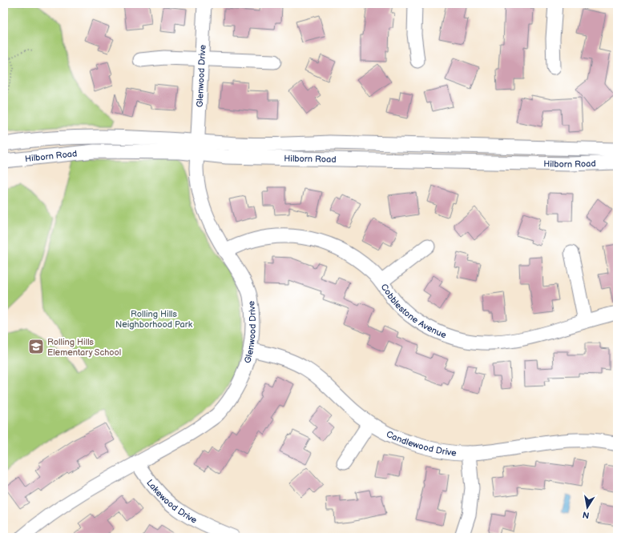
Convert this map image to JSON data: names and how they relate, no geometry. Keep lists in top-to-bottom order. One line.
{"streets":{"street":["Glenwood Drive","Hilborn Road","Cobblestone Avenue","Candlewood Drive","Lakewood Drive"]},"crossings":[["Glenwood Drive","Hilborn Road"],["Glenwood Drive","Cobblestone Avenue"],["Glenwood Drive","Candlewood Drive"],["Glenwood Drive","Lakewood Drive"]],"parks":["Rolling Hills Neighborhood Park"],"places":{"school or university":["Rolling Hills Elementary School"]},"north":"bottom"}
